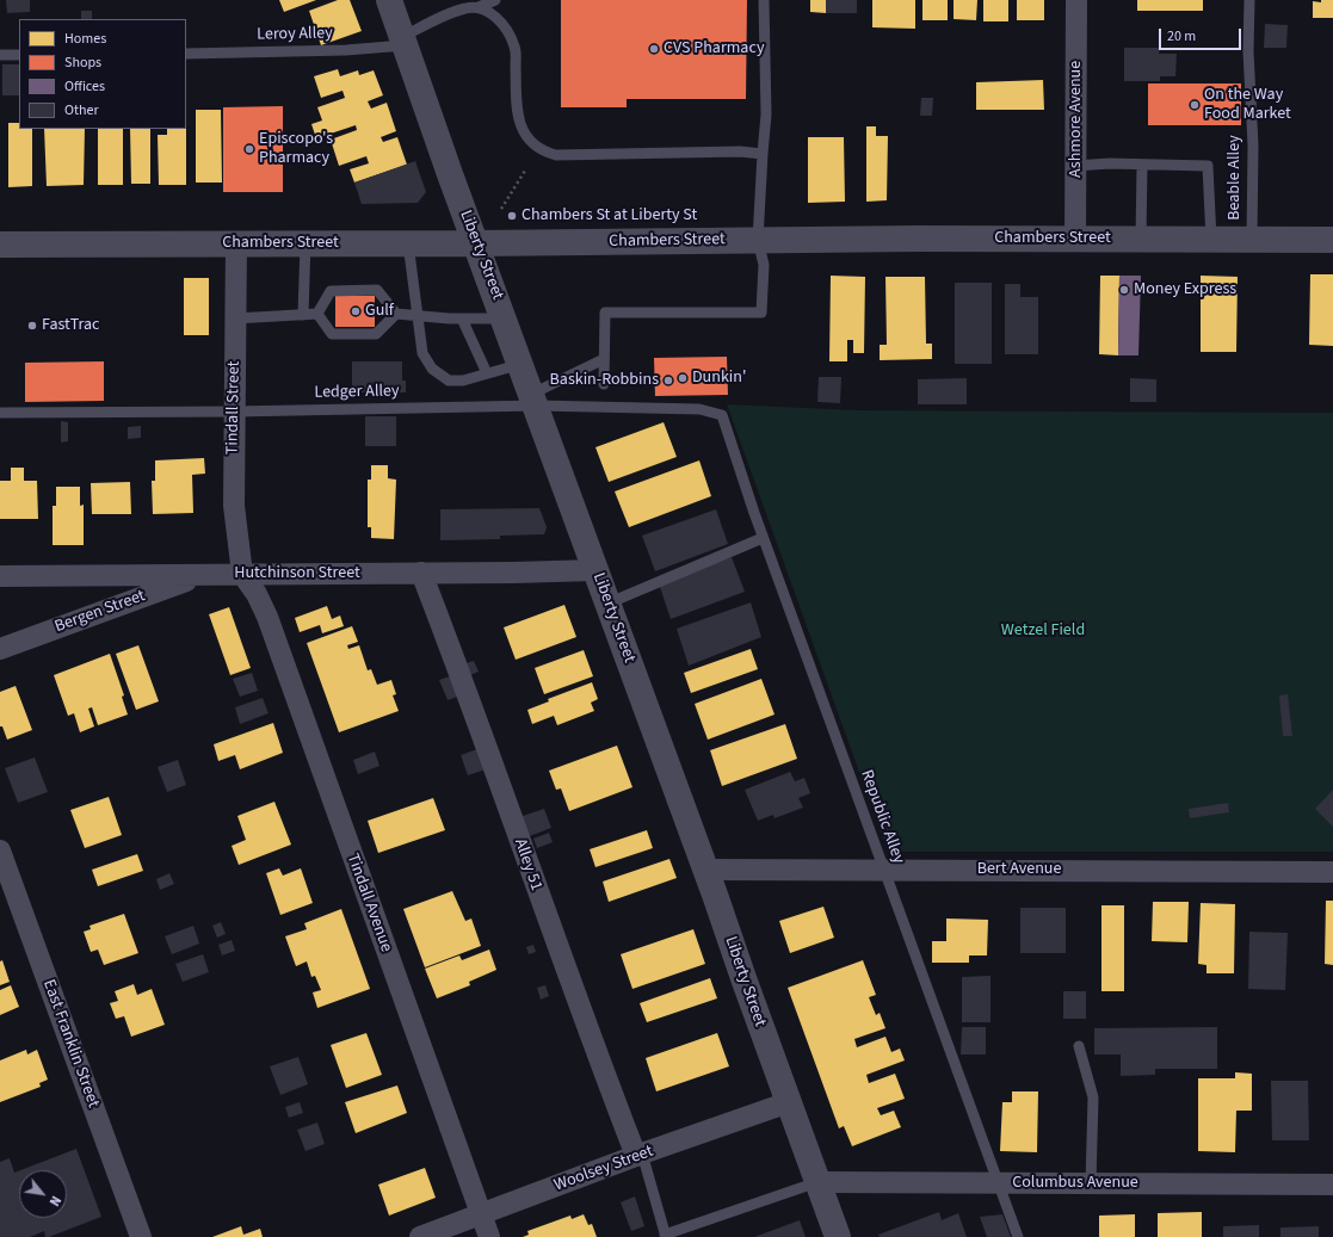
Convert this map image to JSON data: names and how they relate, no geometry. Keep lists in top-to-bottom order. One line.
{"streets":{"street":["Ashmore Avenue","Chambers Street","Liberty Street","Tindall Street","Hutchinson Street","Bergen Street","Alley 51","Bert Avenue","Tindall Avenue","East Franklin Street","Woolsey Street","Columbus Avenue"],"lane":["Leroy Alley","Beable Alley","Ledger Alley","Republic Alley"]},"crossings":[["Leroy Alley","Liberty Street"],["Ashmore Avenue","Chambers Street"],["Beable Alley","Chambers Street"],["Chambers Street","Liberty Street"],["Chambers Street","Tindall Street"],["Liberty Street","Ledger Alley"],["Liberty Street","Hutchinson Street"],["Liberty Street","Bert Avenue"],["Liberty Street","Woolsey Street"],["Liberty Street","Columbus Avenue"],["Ledger Alley","Tindall Street"],["Ledger Alley","Republic Alley"],["Tindall Street","Hutchinson Street"],["Tindall Street","Tindall Avenue"],["Hutchinson Street","Bergen Street"],["Hutchinson Street","Alley 51"],["Hutchinson Street","Tindall Avenue"],["Republic Alley","Bert Avenue"],["Republic Alley","Columbus Avenue"],["Alley 51","Woolsey Street"],["Tindall Avenue","Woolsey Street"]],"parks":["Wetzel Field"],"places":["CVS Pharmacy","On the Way Food Market","Episcopo's Pharmacy","Chambers St at Liberty St","Money Express","Gulf","FastTrac","Dunkin'","Baskin-Robbins"],"legend":["Homes","Shops","Offices","Other"],"scale_bar":"20 m","north":"bottom right"}
